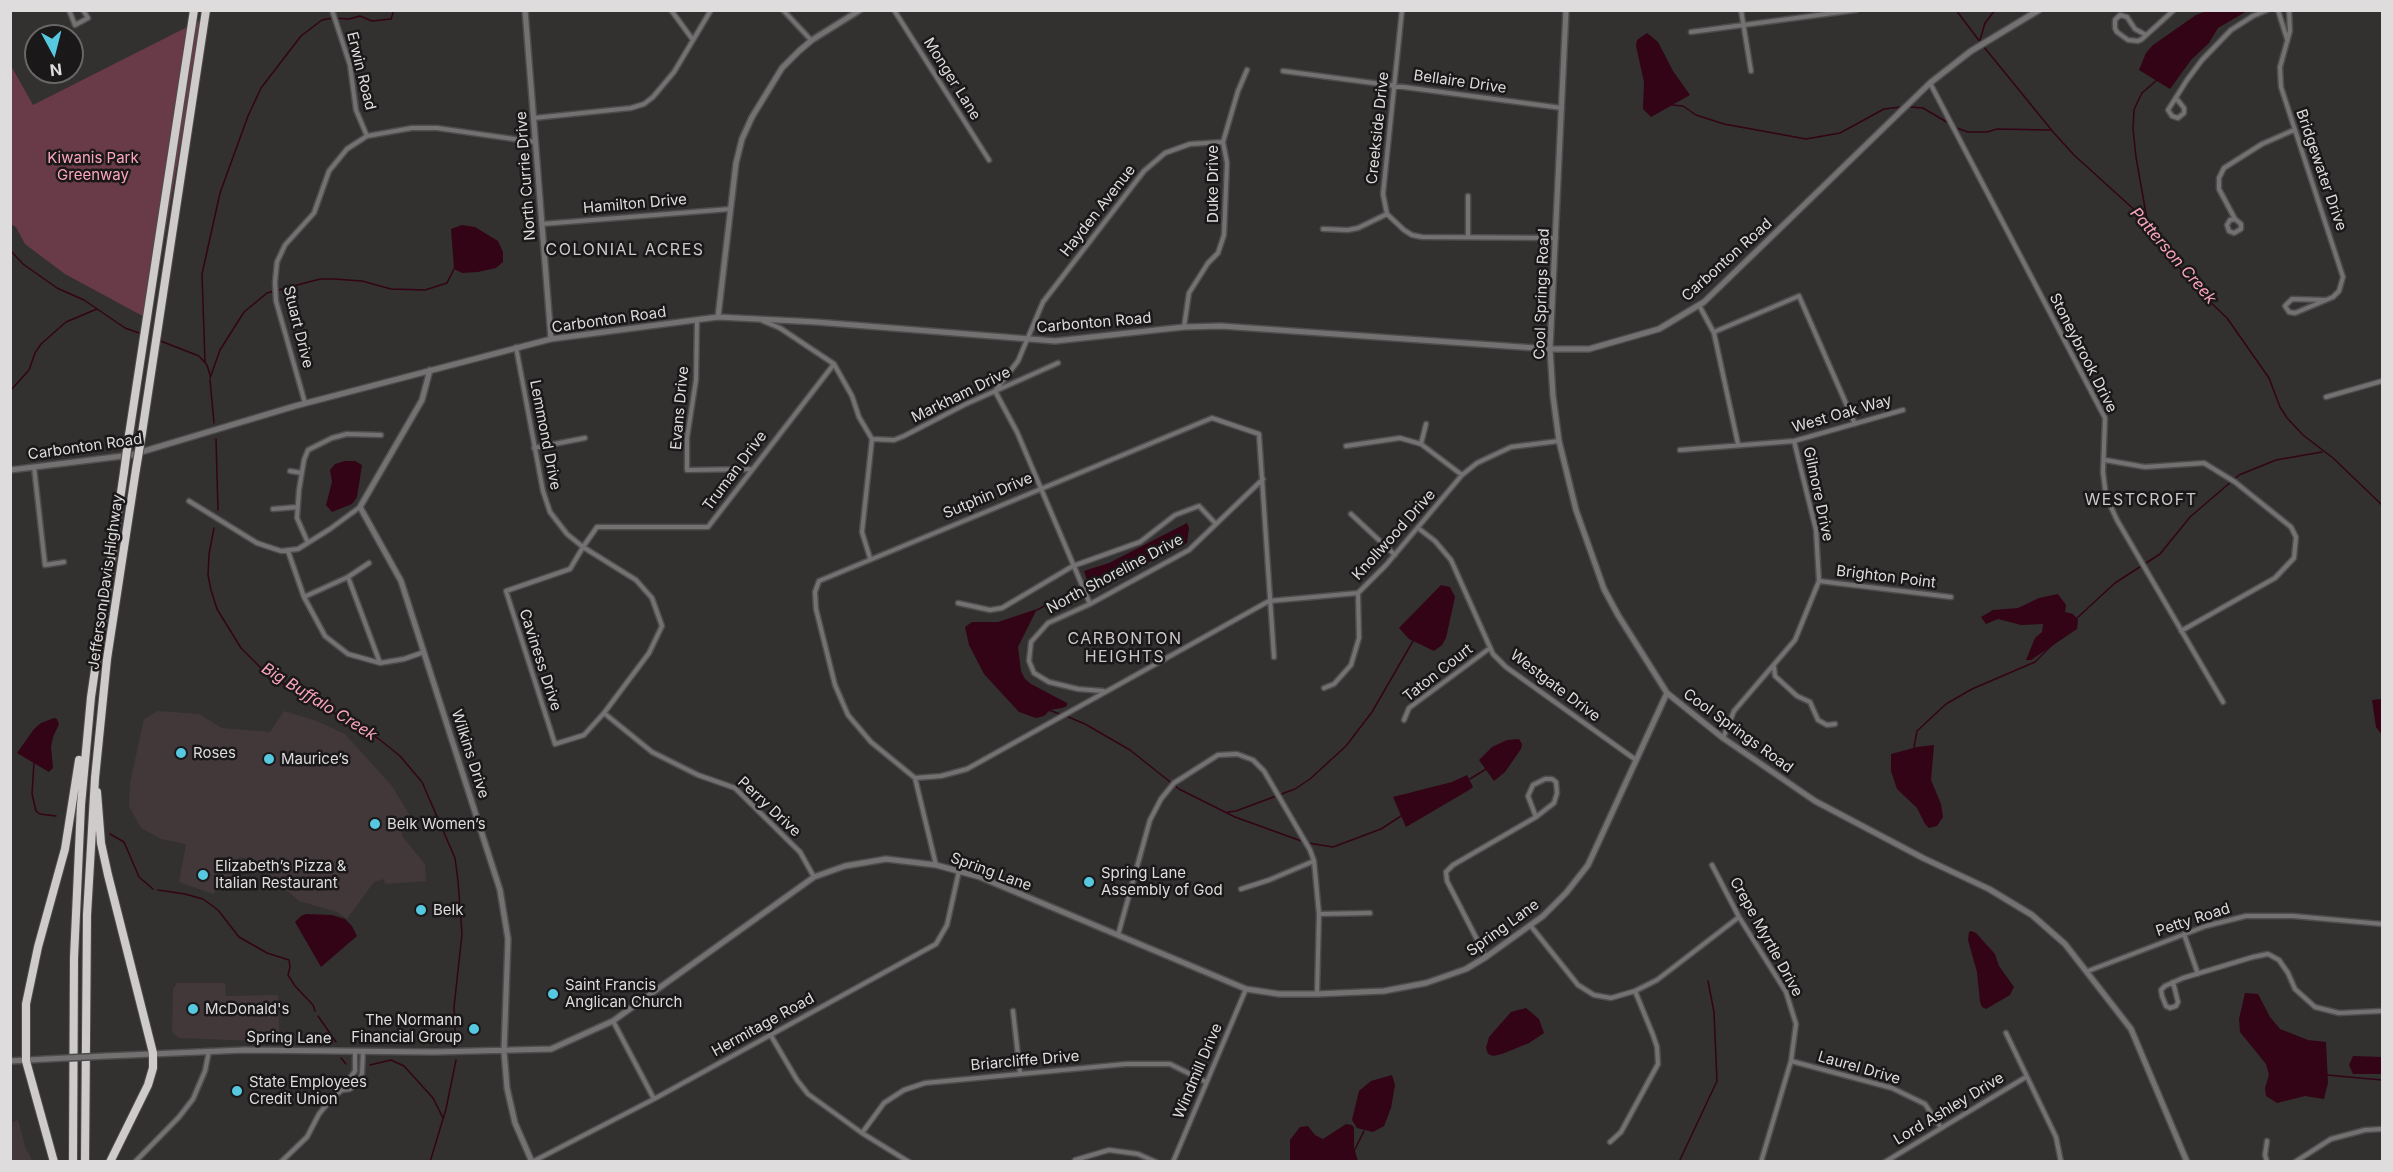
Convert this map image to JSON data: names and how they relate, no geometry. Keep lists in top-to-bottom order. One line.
{"streets":{"highway":["Jefferson Davis Highway"],"street":["Erwin Road","Monger Lane","Bellaire Drive","Creekside Drive","Bridgewater Drive","North Currie Drive","Duke Drive","Hamilton Drive","Hayden Avenue","Carbonton Road","Cool Springs Road","Stuart Drive","Stoneybrook Drive","Markham Drive","Evans Drive","West Oak Way","Lemmond Drive","Truman Drive","Gilmore Drive","Sutphin Drive","Knollwood Drive","North Shoreline Drive","Brighton Point","Caviness Drive","Taton Court","Westgate Drive","Wilkins Drive","Perry Drive","Spring Lane","Petty Road","Crepe Myrtle Drive","Hermitage Road","Briarcliffe Drive","Laurel Drive","Windmill Drive","Lord Ashley Drive"]},"crossings":[["Erwin Road","Stuart Drive"],["Bellaire Drive","Creekside Drive"],["Bellaire Drive","Cool Springs Road"],["North Currie Drive","Hamilton Drive"],["North Currie Drive","Carbonton Road"],["North Currie Drive","Stuart Drive"],["Duke Drive","Hayden Avenue"],["Duke Drive","Carbonton Road"],["Hayden Avenue","Carbonton Road"],["Hayden Avenue","Markham Drive"],["Carbonton Road","Cool Springs Road"],["Carbonton Road","Stuart Drive"],["Carbonton Road","Stoneybrook Drive"],["Carbonton Road","Evans Drive"],["Carbonton Road","Lemmond Drive"],["Cool Springs Road","Gilmore Drive"],["Cool Springs Road","Knollwood Drive"],["Cool Springs Road","Spring Lane"],["Cool Springs Road","Petty Road"],["Evans Drive","Truman Drive"],["West Oak Way","Gilmore Drive"],["Lemmond Drive","Truman Drive"],["Lemmond Drive","Caviness Drive"],["Lemmond Drive","Perry Drive"],["Truman Drive","Caviness Drive"],["Gilmore Drive","Brighton Point"],["Sutphin Drive","Knollwood Drive"],["Sutphin Drive","North Shoreline Drive"],["Knollwood Drive","North Shoreline Drive"],["Knollwood Drive","Westgate Drive"],["Taton Court","Westgate Drive"],["Westgate Drive","Spring Lane"],["Wilkins Drive","Spring Lane"],["Wilkins Drive","Hermitage Road"],["Perry Drive","Spring Lane"],["Spring Lane","Hermitage Road"],["Spring Lane","Windmill Drive"],["Crepe Myrtle Drive","Laurel Drive"],["Briarcliffe Drive","Windmill Drive"],["Laurel Drive","Lord Ashley Drive"]],"districts":["COLONIAL ACRES","WESTCROFT","CARBONTON HEIGHTS"],"water":["Patterson Creek","Big Buffalo Creek"],"parks":["Kiwanis Park Greenway"],"places":["Roses","Maurice’s","Belk Women’s","Elizabeth’s Pizza & Italian Restaurant","Spring Lane Assembly of God","Belk","Saint Francis Anglican Church","McDonald's","The Normann Financial Group","State Employees Credit Union"],"north":"bottom"}
